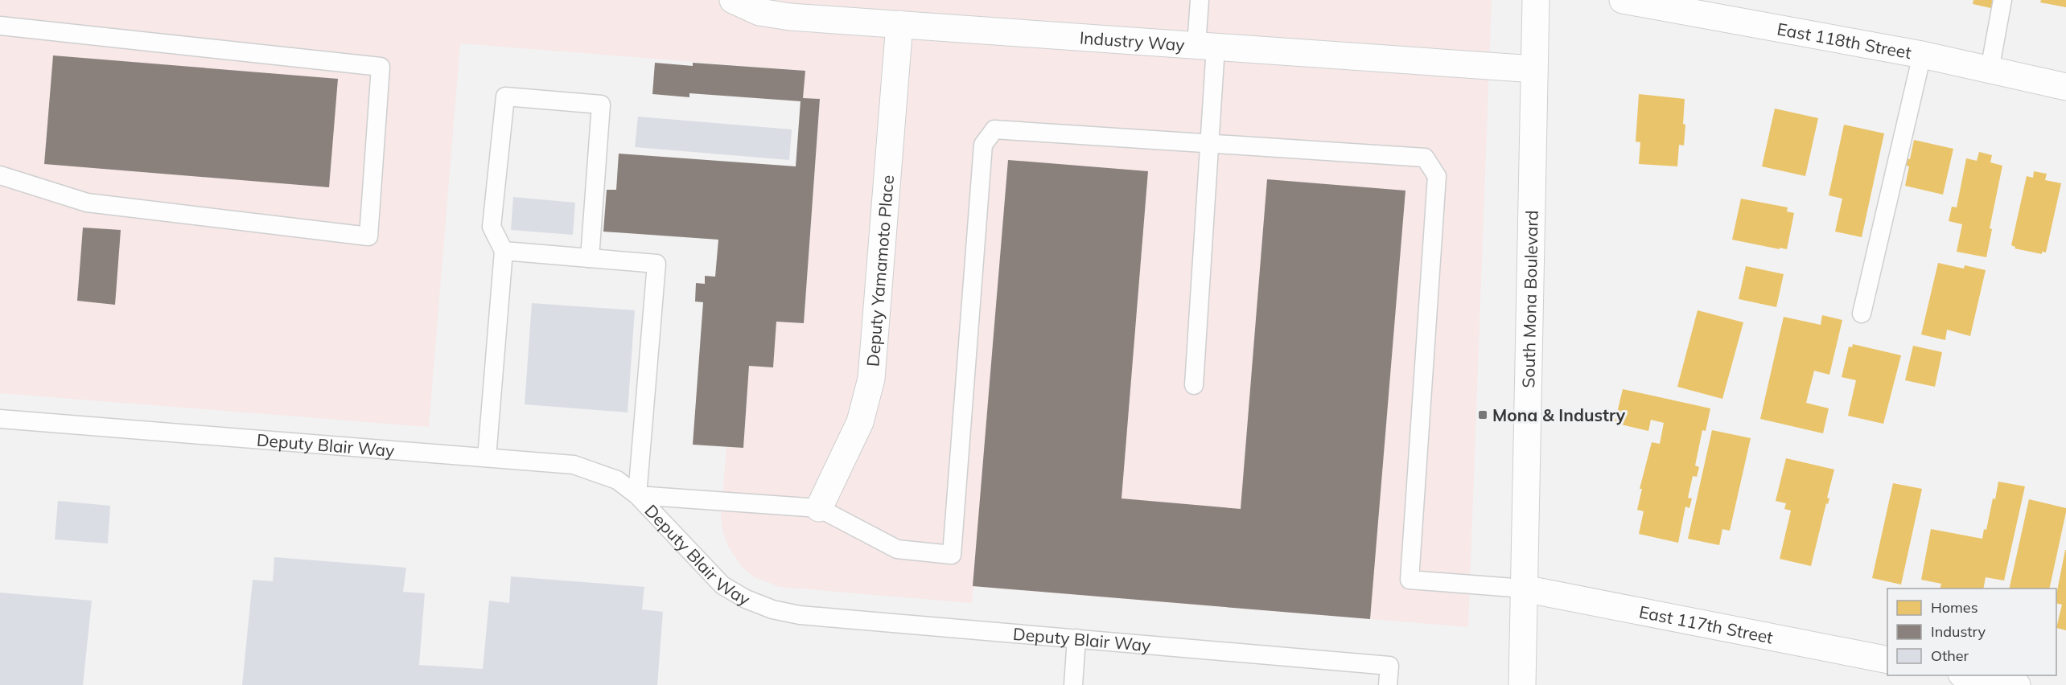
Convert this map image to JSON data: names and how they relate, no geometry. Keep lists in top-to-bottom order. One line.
{"streets":{"street":["Industry Way","East 118th Street","Deputy Yamamoto Place","South Mona Boulevard","East 117th Street"],"lane":["Deputy Blair Way"]},"crossings":[["Industry Way","Deputy Yamamoto Place"],["Industry Way","South Mona Boulevard"],["South Mona Boulevard","East 117th Street"]],"places":{"transit":["Mona & Industry"]},"legend":["Homes","Industry","Other"]}
